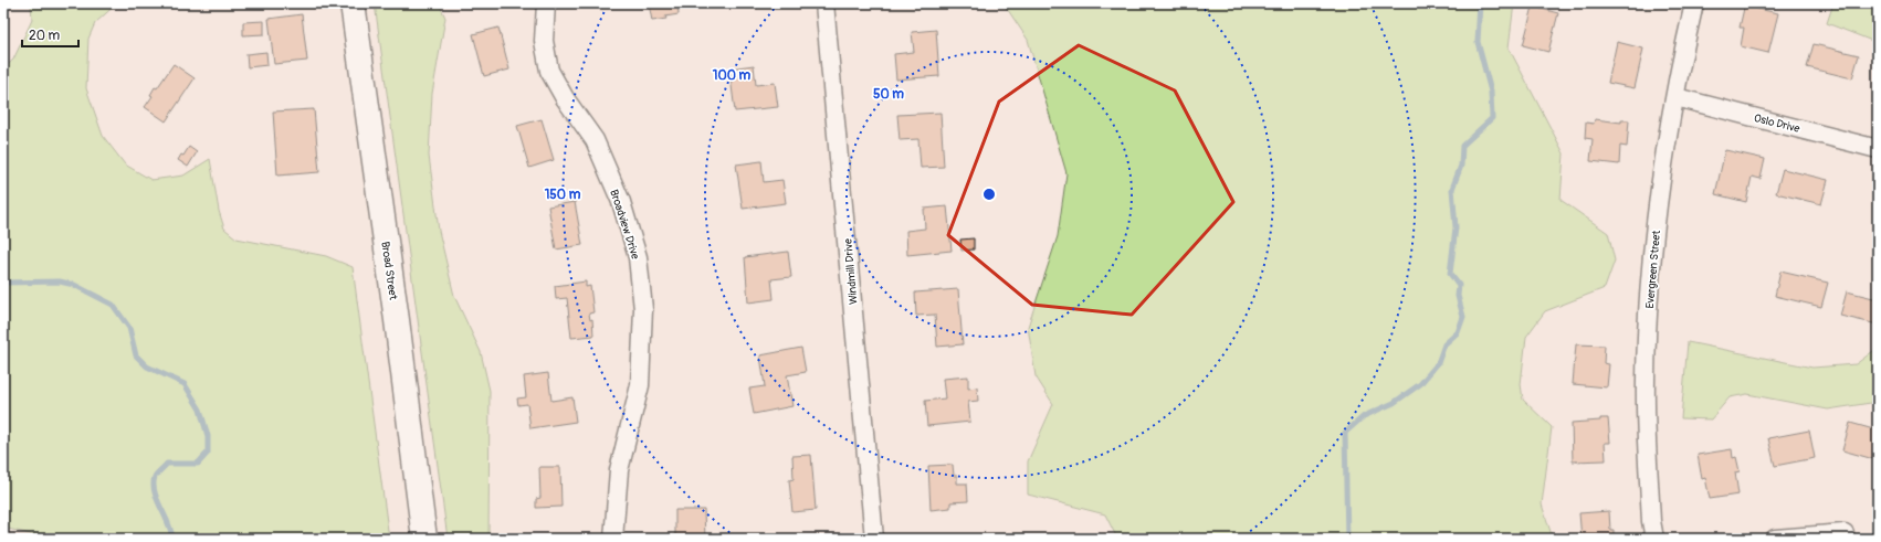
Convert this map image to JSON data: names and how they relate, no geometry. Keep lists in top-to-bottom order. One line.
{"streets":{"street":["Oslo Drive","Broadview Drive","Evergreen Street","Broad Street","Windmill Drive"]},"crossings":[["Oslo Drive","Evergreen Street"]],"scale_bar":"20 m","rings":["100 m","50 m","150 m"]}
